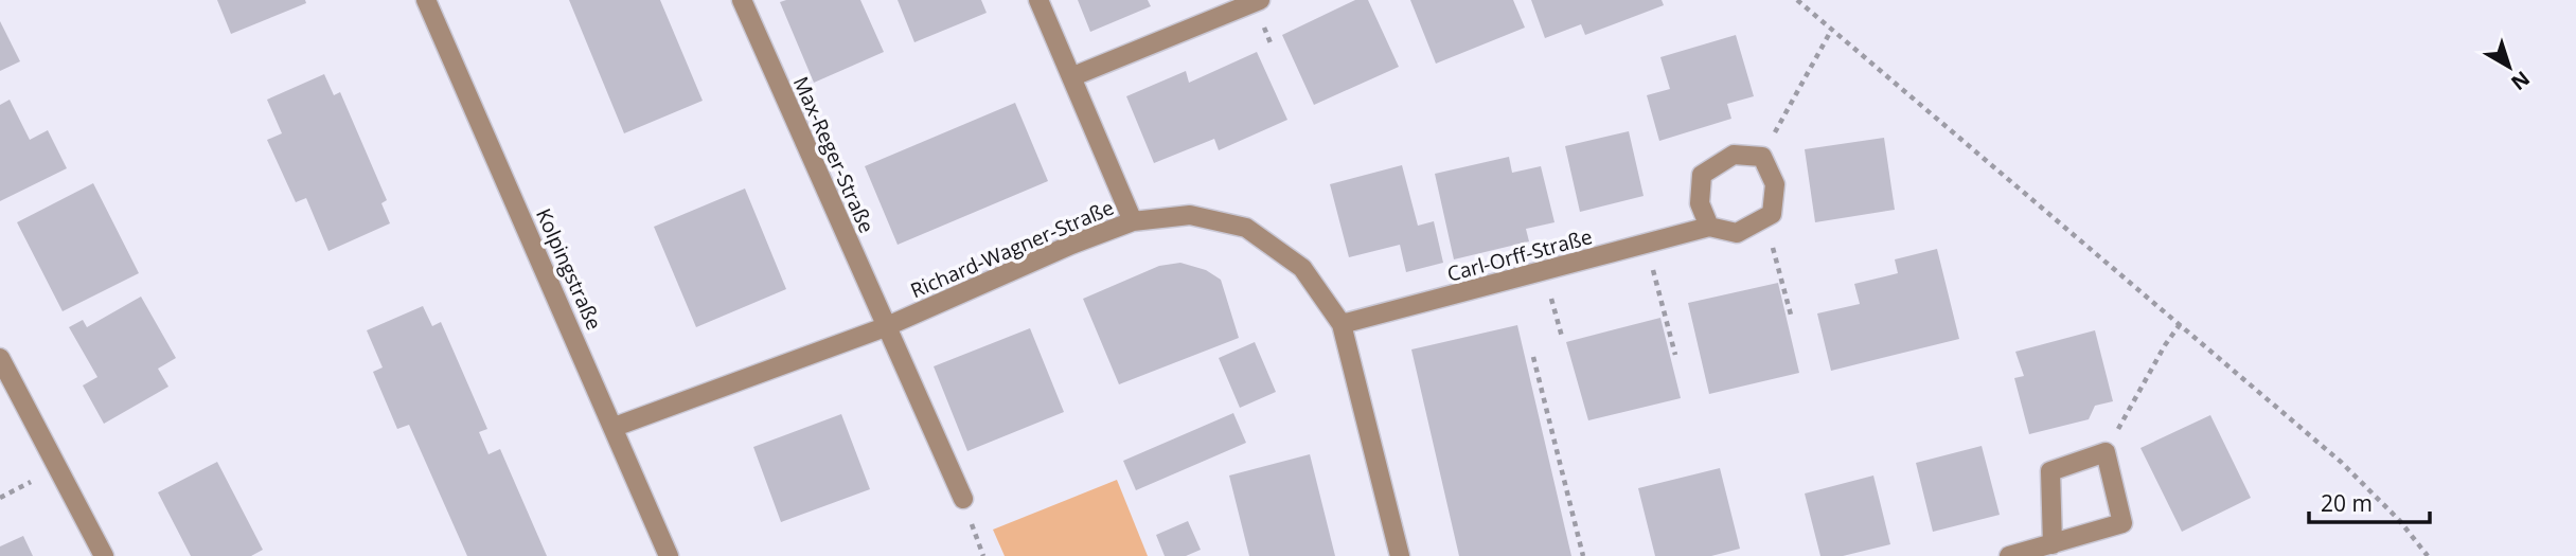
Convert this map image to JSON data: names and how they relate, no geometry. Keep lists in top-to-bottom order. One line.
{"streets":{"street":["Max-Reger-Straße","Richard-Wagner-Straße","Carl-Orff-Straße","Kolpingstraße"]},"crossings":[["Max-Reger-Straße","Richard-Wagner-Straße"],["Richard-Wagner-Straße","Carl-Orff-Straße"],["Richard-Wagner-Straße","Kolpingstraße"]],"scale_bar":"20 m","north":"bottom right"}
